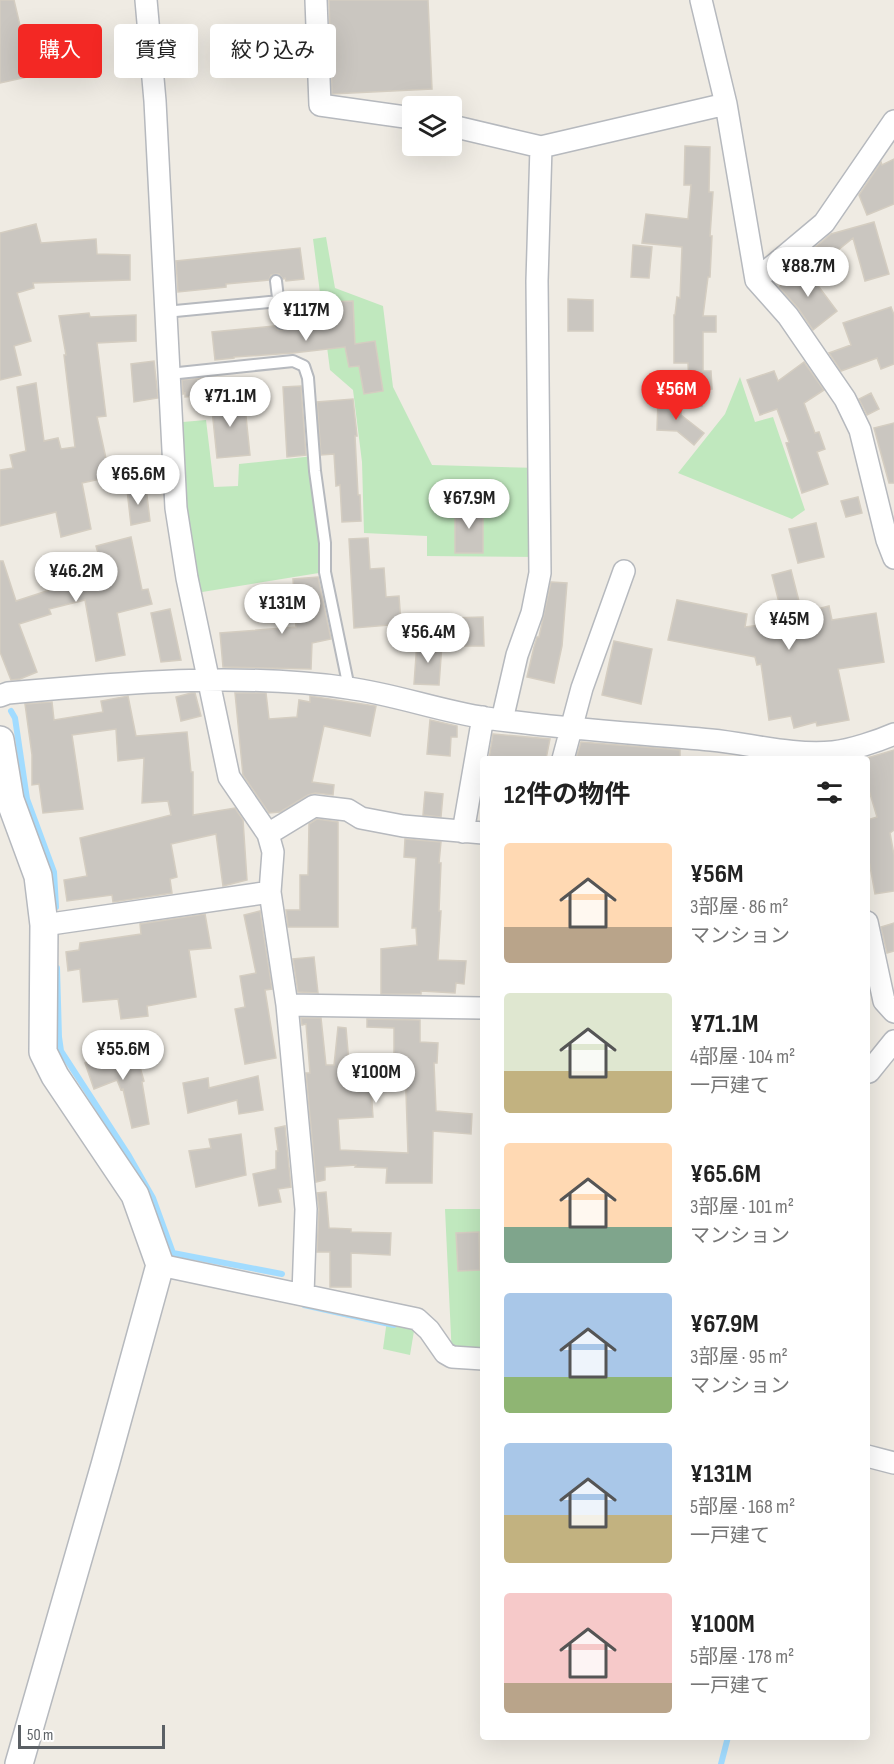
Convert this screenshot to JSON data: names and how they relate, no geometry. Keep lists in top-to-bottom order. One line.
{"scale_bar":"50 m","page":{"chip":["購入","賃貸","絞り込み"],"price":["¥88.7M","¥117M","¥56M","¥71.1M","¥65.6M","¥67.9M","¥46.2M","¥131M","¥45M","¥56.4M","¥55.6M","¥100M"],"heading":"12件の物件","list":[{"name":"¥56M","note":"3部屋 · 86 m² · マンション"},{"name":"¥71.1M","note":"4部屋 · 104 m² · 一戸建て"},{"name":"¥65.6M","note":"3部屋 · 101 m² · マンション"},{"name":"¥67.9M","note":"3部屋 · 95 m² · マンション"},{"name":"¥131M","note":"5部屋 · 168 m² · 一戸建て"},{"name":"¥100M","note":"5部屋 · 178 m² · 一戸建て"}],"scale":"50 m"}}
